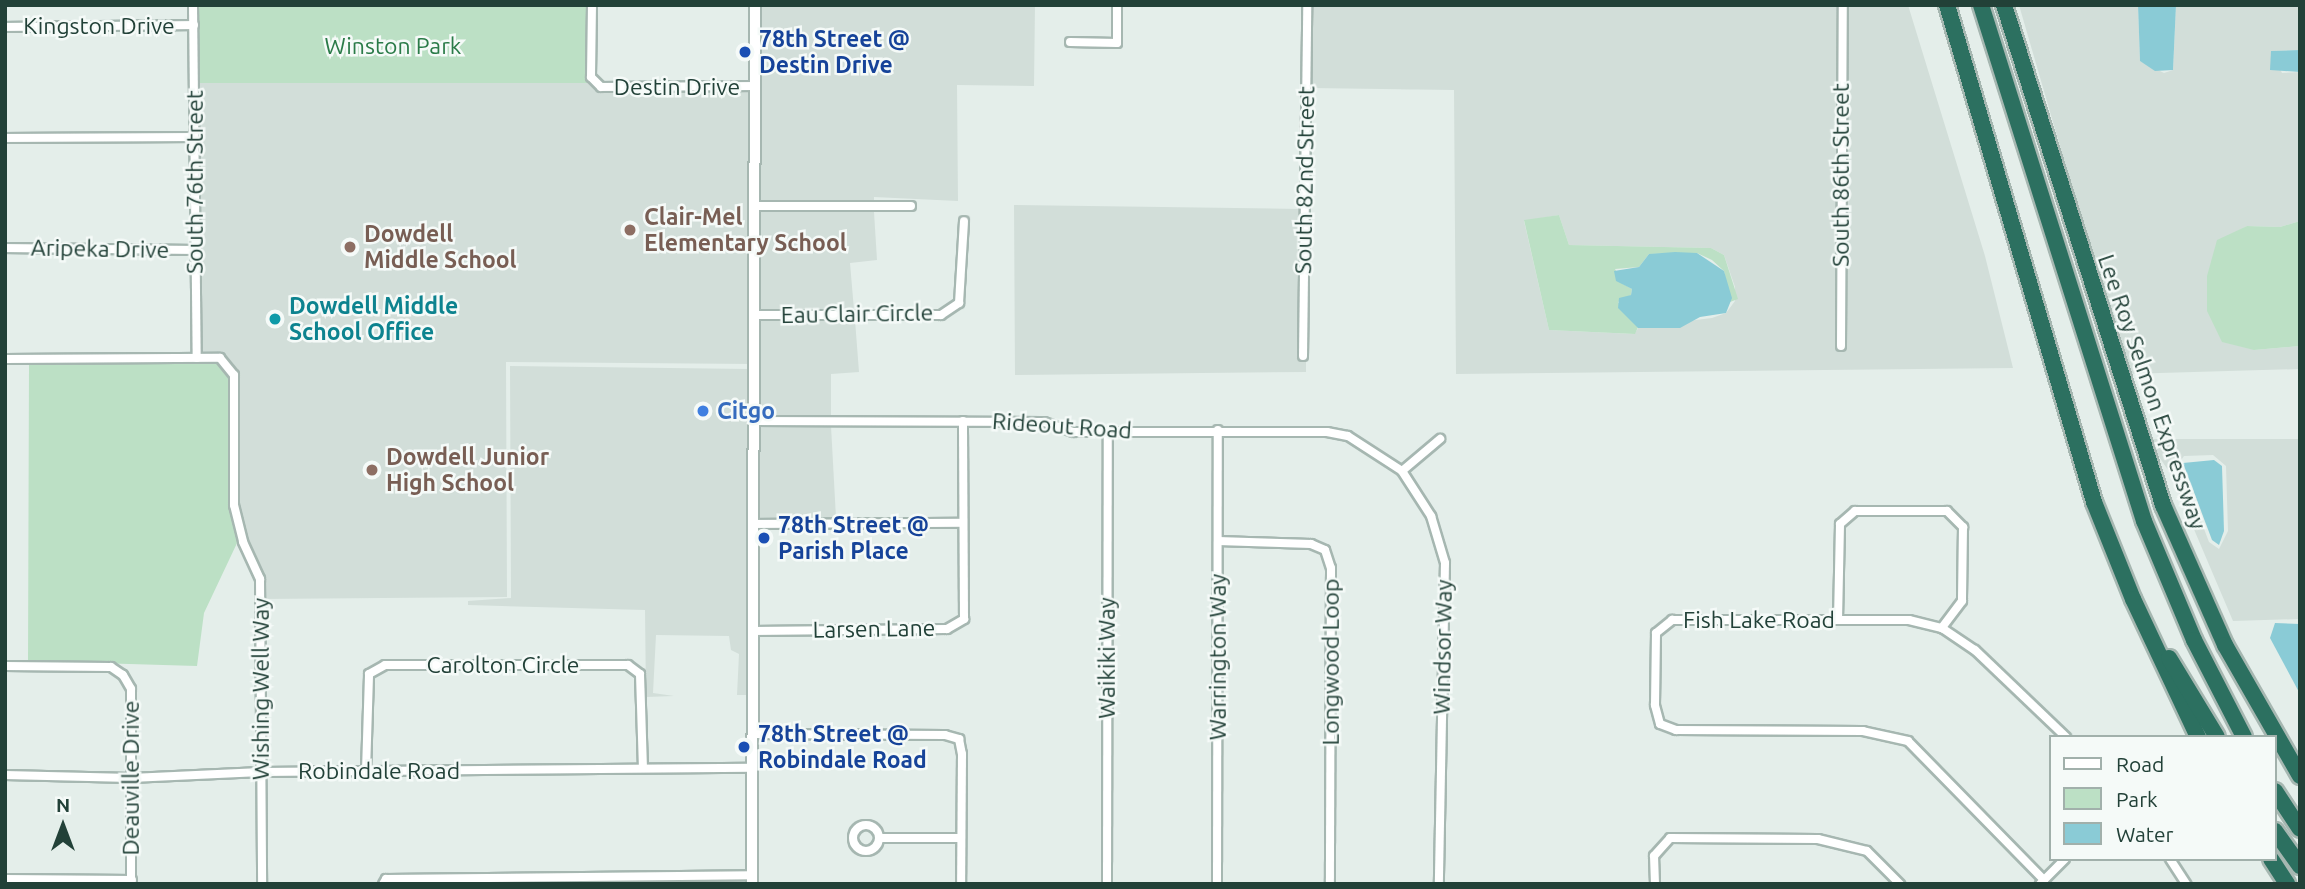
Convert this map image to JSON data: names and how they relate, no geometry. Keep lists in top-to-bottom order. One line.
{"streets":{"highway":["Lee Roy Selmon Expressway"],"street":["Kingston Drive","Destin Drive","South 86th Street","South 82nd Street","South 76th Street","Aripeka Drive","Eau Clair Circle","Rideout Road","Fish Lake Road","Larsen Lane","Windsor Way","Warrington Way","Waikiki Way","Longwood Loop","Carolton Circle","Wishing Well Way","Robindale Road","Deauville Drive"]},"crossings":[["Kingston Drive","South 76th Street"],["South 76th Street","Aripeka Drive"],["South 76th Street","Wishing Well Way"],["Rideout Road","Larsen Lane"],["Rideout Road","Windsor Way"],["Rideout Road","Warrington Way"],["Rideout Road","Waikiki Way"],["Warrington Way","Longwood Loop"],["Carolton Circle","Robindale Road"],["Wishing Well Way","Robindale Road"],["Robindale Road","Deauville Drive"]],"parks":["Winston Park"],"places":["78th Street @ Destin Drive","Clair-Mel Elementary School","Dowdell Middle School","Dowdell Middle School Office","Citgo","Dowdell Junior High School","78th Street @ Parish Place","78th Street @ Robindale Road"],"legend":["Road","Park","Water"],"north":"top"}
